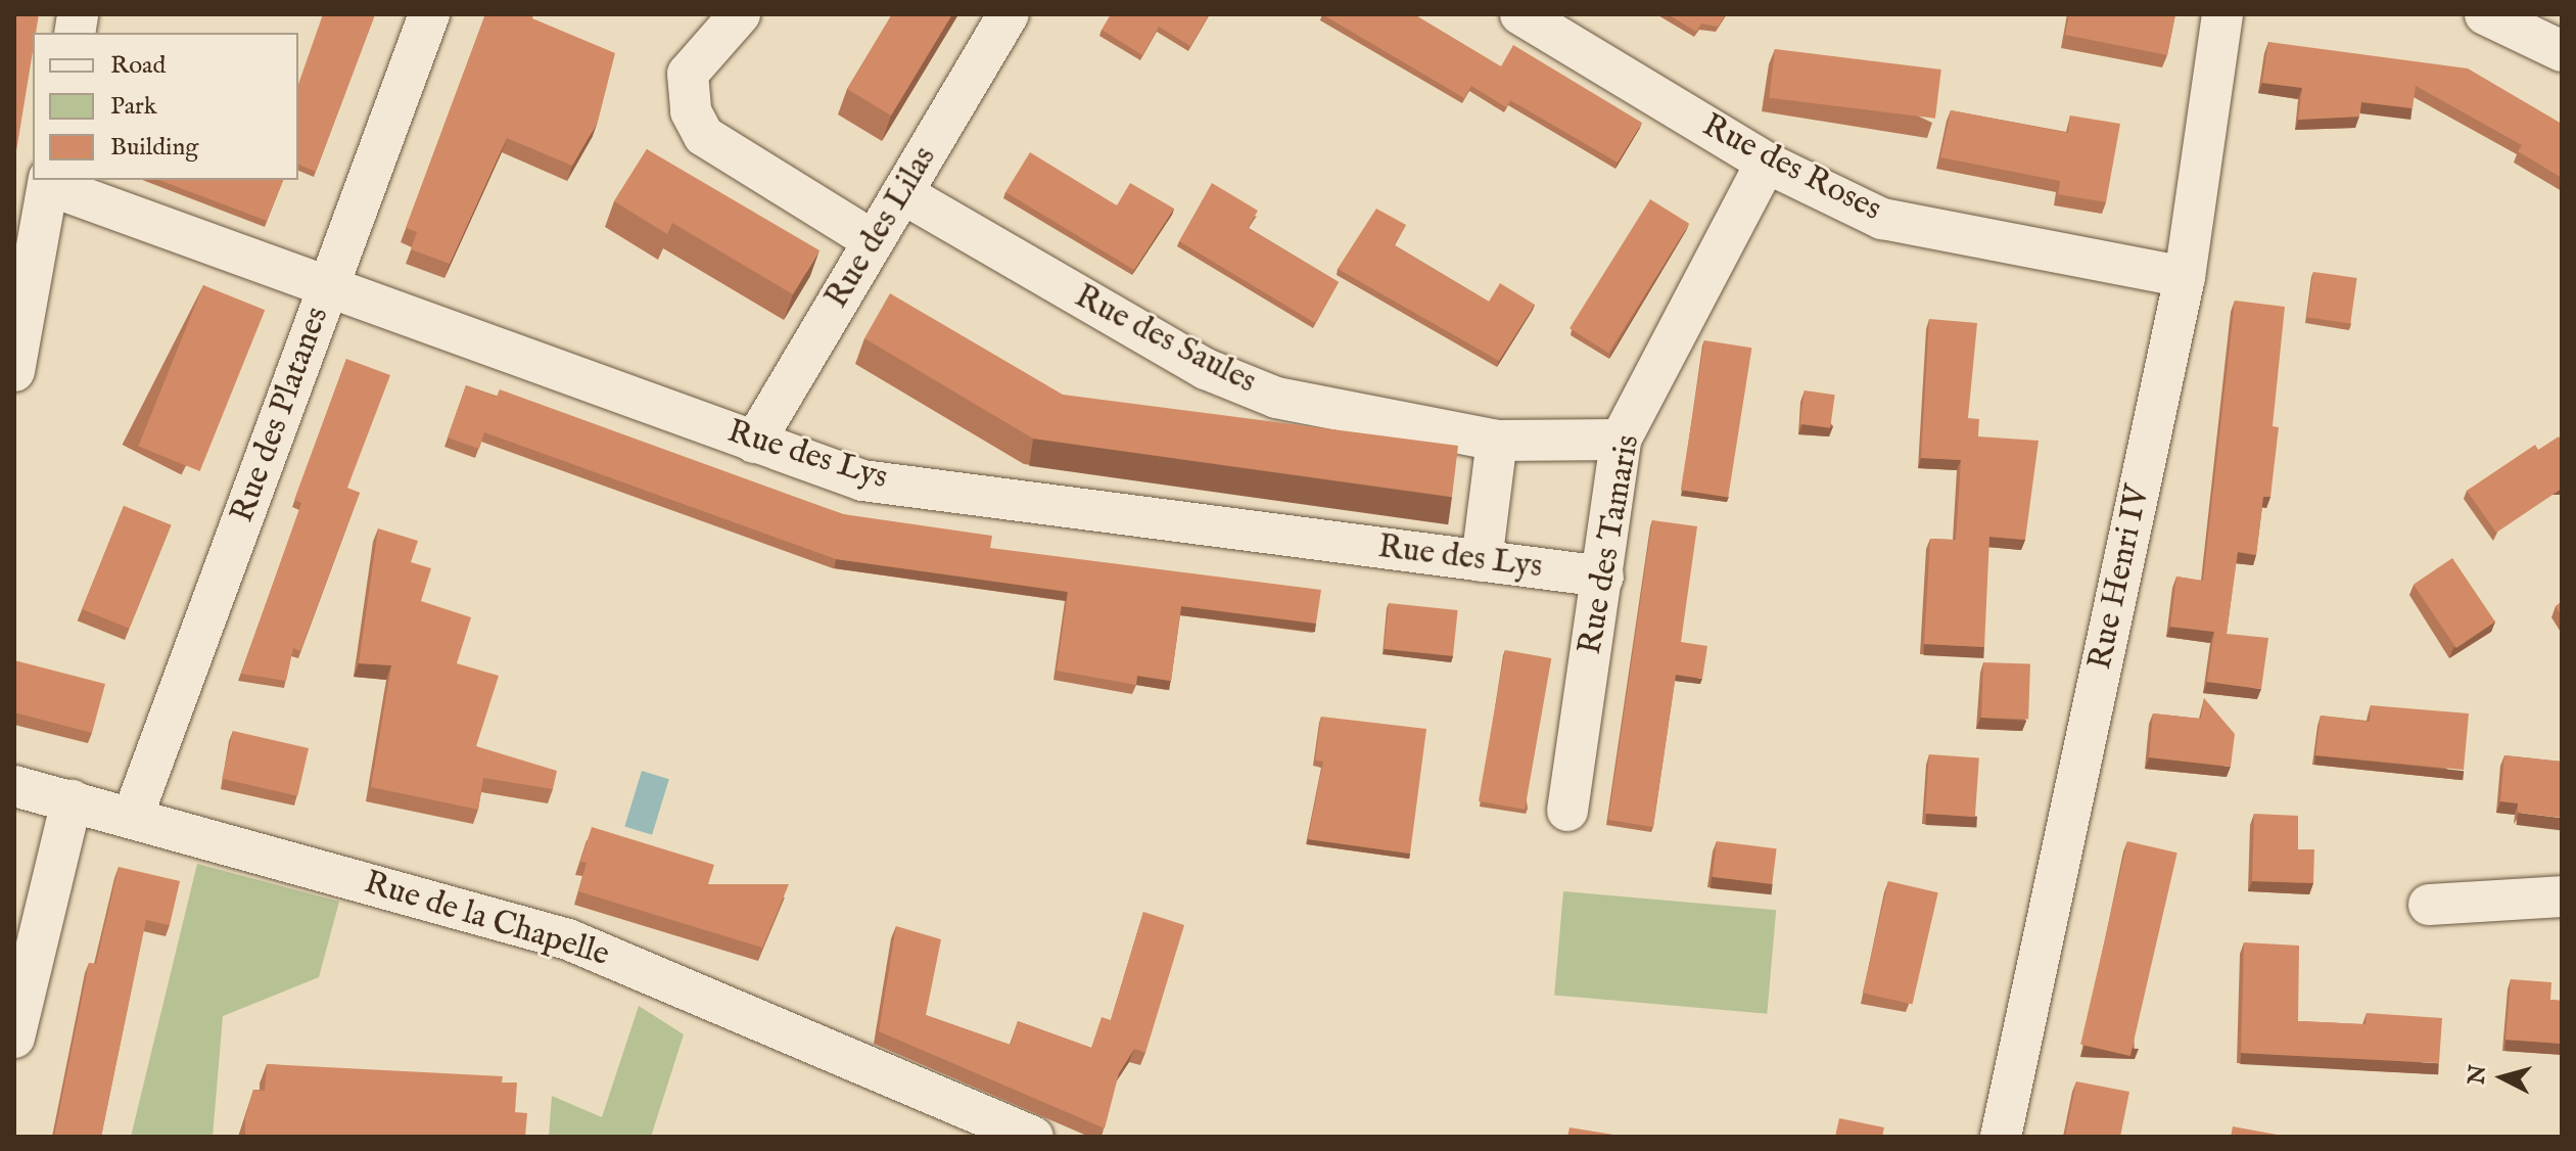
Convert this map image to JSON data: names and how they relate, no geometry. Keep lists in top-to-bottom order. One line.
{"streets":{"street":["Rue des Roses","Rue des Lilas","Rue des Saules","Rue des Platanes","Rue des Lys","Rue des Tamaris","Rue Henri IV","Rue de la Chapelle"]},"crossings":[["Rue des Roses","Rue des Tamaris"],["Rue des Roses","Rue Henri IV"],["Rue des Lilas","Rue des Saules"],["Rue des Lilas","Rue des Lys"],["Rue des Saules","Rue des Tamaris"],["Rue des Platanes","Rue des Lys"],["Rue des Platanes","Rue de la Chapelle"],["Rue des Lys","Rue des Tamaris"]],"legend":["Road","Park","Building"],"north":"left"}
